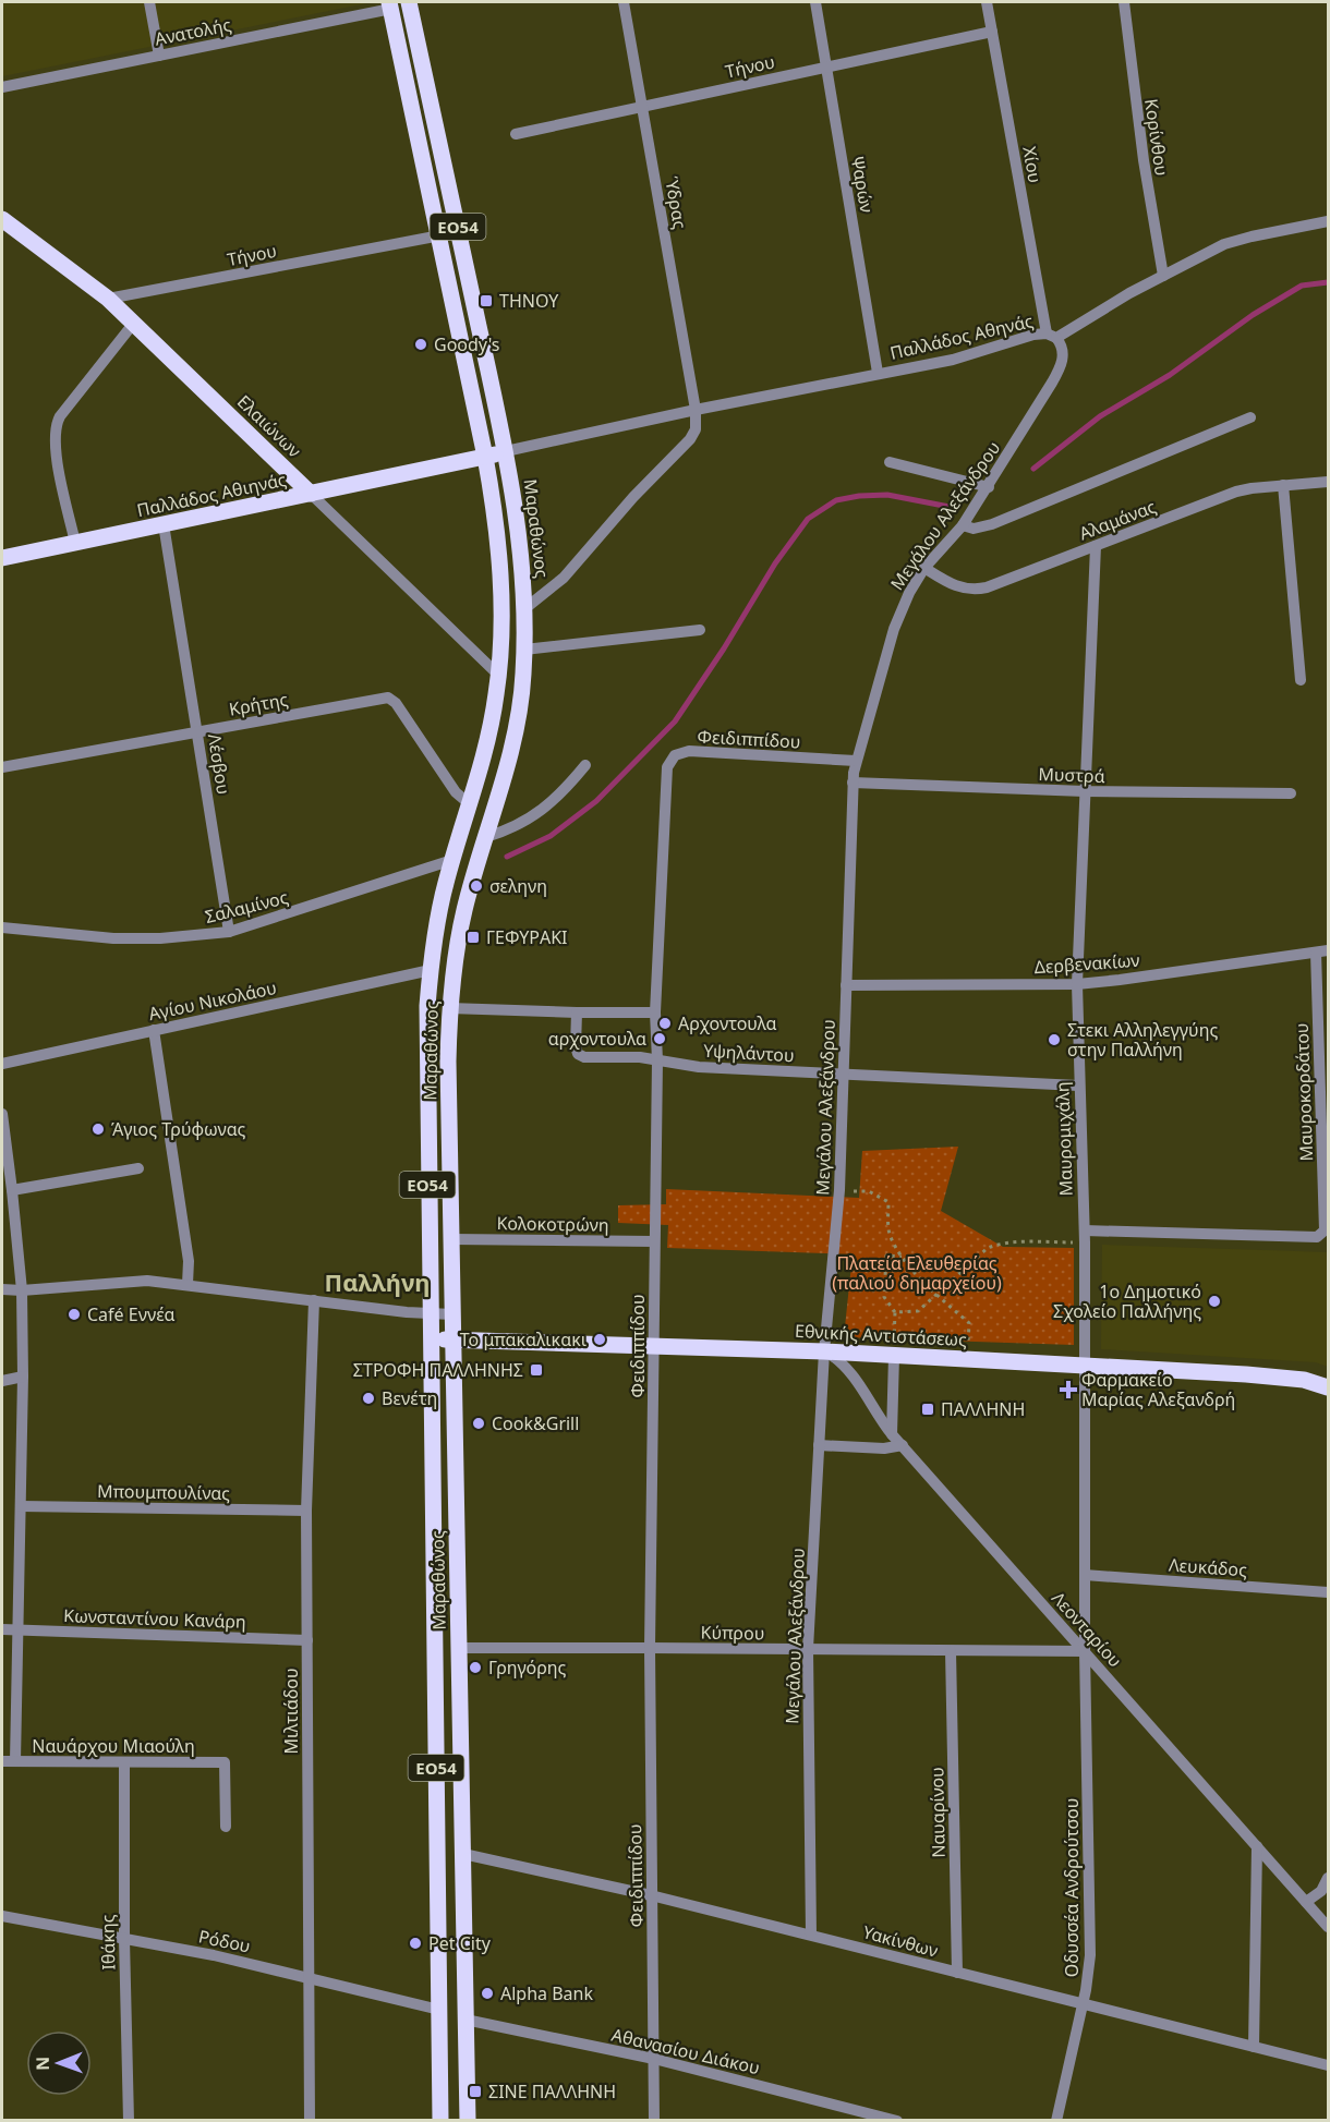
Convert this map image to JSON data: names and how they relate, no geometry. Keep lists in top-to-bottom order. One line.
{"streets":{"main road":["ΕΟ54","Ελαιώνων","Παλλάδος Αθιηνάς","Μαραθώνος","Εθνικής Αντιστάσεως"],"street":["Ανατολής","Τήνου","Κορίνθου","Χίου","Ψαρών","Ύδρας","Παλλάδος Αθηνάς","Μεγάλου Αλεξάνδρου","Αλαμάνας","Κρήτης","Φειδιππίδου","Λέσβου","Μυστρά","Σαλαμίνος","Δερβενακίων","Αγίου Νικολάου","Υψηλάντου","Μαυροκορδάτου","Μαυρομιχάλη","Κολοκοτρώνη","Μπουμπουλίνας","Λευκάδος","Κωνσταντίνου Κανάρη","Λεονταρίου","Κύπρου","Μιλτιάδου","Ναυάρχου Μιαούλη","Ναυαρίνου","Οδυσσέα Ανδρούτσου","Ρόδου","Υακίνθων","Ιθάκης","Αθανασίου Διάκου"]},"crossings":[["Ανατολής","Μαραθώνος"],["Τήνου","Χίου"],["Τήνου","Ψαρών"],["Τήνου","Ύδρας"],["Τήνου","Ελαιώνων"],["Τήνου","Μαραθώνος"],["Κορίνθου","Παλλάδος Αθηνάς"],["Χίου","Παλλάδος Αθηνάς"],["Χίου","Μεγάλου Αλεξάνδρου"],["Ψαρών","Παλλάδος Αθηνάς"],["Ύδρας","Παλλάδος Αθηνάς"],["Παλλάδος Αθηνάς","Παλλάδος Αθιηνάς"],["Παλλάδος Αθηνάς","Μεγάλου Αλεξάνδρου"],["Παλλάδος Αθηνάς","Μαραθώνος"],["Ελαιώνων","Παλλάδος Αθιηνάς"],["Ελαιώνων","Μαραθώνος"],["Παλλάδος Αθιηνάς","Μαραθώνος"],["Παλλάδος Αθιηνάς","Λέσβου"],["Μεγάλου Αλεξάνδρου","Αλαμάνας"],["Μεγάλου Αλεξάνδρου","Φειδιππίδου"],["Μεγάλου Αλεξάνδρου","Μυστρά"],["Μεγάλου Αλεξάνδρου","Δερβενακίων"],["Μεγάλου Αλεξάνδρου","Υψηλάντου"],["Μεγάλου Αλεξάνδρου","Εθνικής Αντιστάσεως"],["Μεγάλου Αλεξάνδρου","Λεονταρίου"],["Μεγάλου Αλεξάνδρου","Κύπρου"],["Μεγάλου Αλεξάνδρου","Υακίνθων"],["Αλαμάνας","Μαυρομιχάλη"],["Μαραθώνος","Κρήτης"],["Μαραθώνος","Σαλαμίνος"],["Μαραθώνος","Αγίου Νικολάου"],["Μαραθώνος","Κολοκοτρώνη"],["Μαραθώνος","Εθνικής Αντιστάσεως"],["Μαραθώνος","Κύπρου"],["Μαραθώνος","Ρόδου"],["Μαραθώνος","Υακίνθων"],["Μαραθώνος","Αθανασίου Διάκου"],["Κρήτης","Λέσβου"],["Φειδιππίδου","Υψηλάντου"],["Φειδιππίδου","Κολοκοτρώνη"],["Φειδιππίδου","Εθνικής Αντιστάσεως"],["Φειδιππίδου","Κύπρου"],["Φειδιππίδου","Υακίνθων"],["Φειδιππίδου","Αθανασίου Διάκου"],["Λέσβου","Σαλαμίνος"],["Μυστρά","Μαυρομιχάλη"],["Δερβενακίων","Μαυροκορδάτου"],["Δερβενακίων","Μαυρομιχάλη"],["Υψηλάντου","Μαυρομιχάλη"],["Μαυροκορδάτου","Μαυρομιχάλη"],["Μαυρομιχάλη","Εθνικής Αντιστάσεως"],["Μαυρομιχάλη","Λευκάδος"],["Μαυρομιχάλη","Λεονταρίου"],["Μαυρομιχάλη","Κύπρου"],["Μαυρομιχάλη","Οδυσσέα Ανδρούτσου"],["Εθνικής Αντιστάσεως","Λεονταρίου"],["Μπουμπουλίνας","Μιλτιάδου"],["Κωνσταντίνου Κανάρη","Μιλτιάδου"],["Λεονταρίου","Κύπρου"],["Λεονταρίου","Οδυσσέα Ανδρούτσου"],["Κύπρου","Ναυαρίνου"],["Κύπρου","Οδυσσέα Ανδρούτσου"],["Μιλτιάδου","Ρόδου"],["Ναυάρχου Μιαούλη","Ιθάκης"],["Ναυαρίνου","Υακίνθων"],["Οδυσσέα Ανδρούτσου","Υακίνθων"],["Ρόδου","Ιθάκης"]],"districts":["Παλλήνη"],"parks":["Πλατεία Ελευθερίας (παλιού δημαρχείου)"],"places":{"transit":["ΤΗΝΟΥ","ΓΕΦΥΡΑΚΙ","ΣΤΡΟΦΗ ΠΑΛΛΗΝΗΣ","ΠΑΛΛΗΝΗ","ΣΙΝΕ ΠΑΛΛΗΝΗ"],"other":["Goody's","σεληνη","Αρχοντουλα","αρχοντουλα","Στεκι Αλληλεγγύης στην Παλλήνη","Άγιος Τρύφωνας","1ο Δημοτικό Σχολείο Παλλήνης","Café Εννέα","Το μπακαλικακι","Βενέτη","Cook&Grill","Γρηγόρης","Pet City","Alpha Bank"],"health":["Φαρμακείο Μαρίας Αλεξανδρή"]},"north":"left"}
